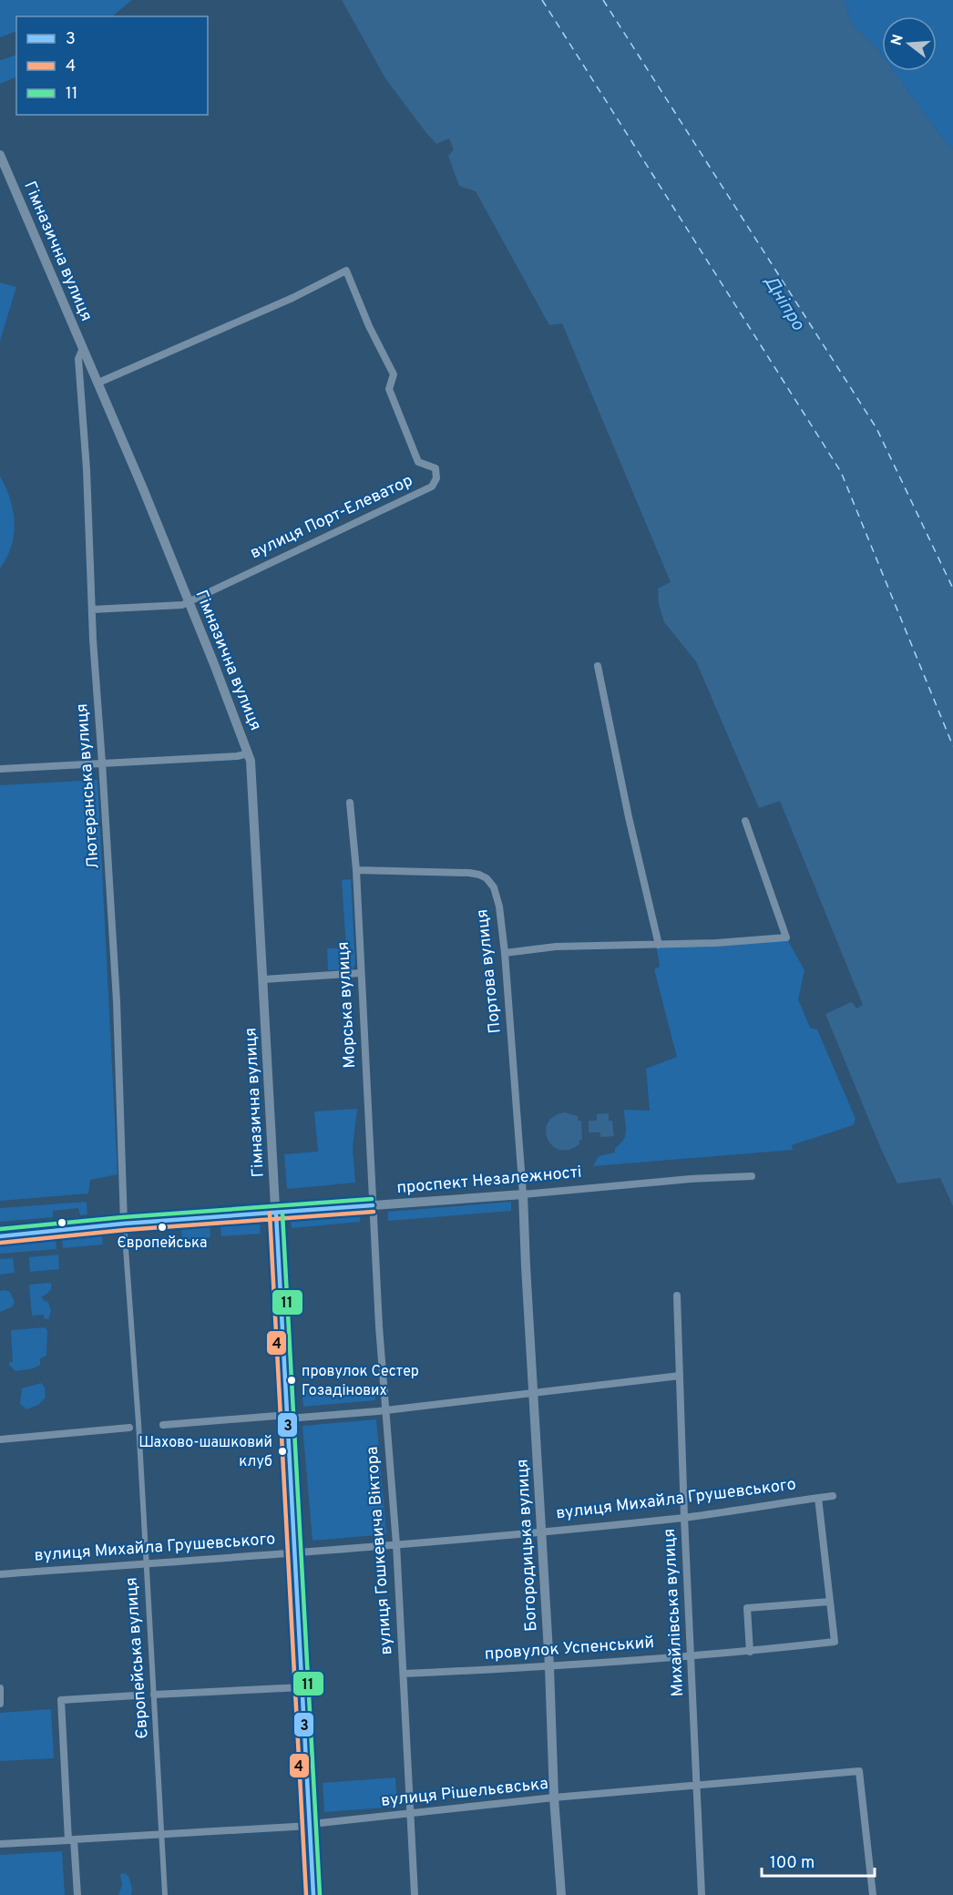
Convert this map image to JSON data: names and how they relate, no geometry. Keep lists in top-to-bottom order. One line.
{"streets":{"street":["Гімназична вулиця","вулиця Порт-Елеватор","Лютеранська вулиця","Портова вулиця","Морська вулиця","проспект Незалежності","вулиця Михайла Грушевського","Богородицька вулиця","вулиця Гошкевича Віктора","Михайлівська вулиця","провулок Успенський","Європейська вулиця","вулиця Рішельєвська"]},"crossings":[["Гімназична вулиця","вулиця Порт-Елеватор"],["Гімназична вулиця","Лютеранська вулиця"],["Гімназична вулиця","проспект Незалежності"],["Гімназична вулиця","вулиця Михайла Грушевського"],["Гімназична вулиця","вулиця Рішельєвська"],["вулиця Порт-Елеватор","Лютеранська вулиця"],["Лютеранська вулиця","проспект Незалежності"],["Лютеранська вулиця","Європейська вулиця"],["Портова вулиця","Морська вулиця"],["Портова вулиця","проспект Незалежності"],["Портова вулиця","Богородицька вулиця"],["Морська вулиця","проспект Незалежності"],["Морська вулиця","вулиця Гошкевича Віктора"],["проспект Незалежності","Богородицька вулиця"],["проспект Незалежності","вулиця Гошкевича Віктора"],["проспект Незалежності","Європейська вулиця"],["вулиця Михайла Грушевського","Богородицька вулиця"],["вулиця Михайла Грушевського","вулиця Гошкевича Віктора"],["вулиця Михайла Грушевського","Михайлівська вулиця"],["вулиця Михайла Грушевського","Європейська вулиця"],["Богородицька вулиця","провулок Успенський"],["Богородицька вулиця","вулиця Рішельєвська"],["вулиця Гошкевича Віктора","провулок Успенський"],["вулиця Гошкевича Віктора","вулиця Рішельєвська"],["Михайлівська вулиця","провулок Успенський"],["Михайлівська вулиця","вулиця Рішельєвська"],["Європейська вулиця","вулиця Рішельєвська"]],"water":["Дніпро"],"places":["Європейська","провулок Сестер Гозадінових","Шахово-шашковий клуб"],"lines":["transit line 11","transit line 3","transit line 4"],"legend":["3","4","11"],"scale_bar":"100 m","north":"left"}
